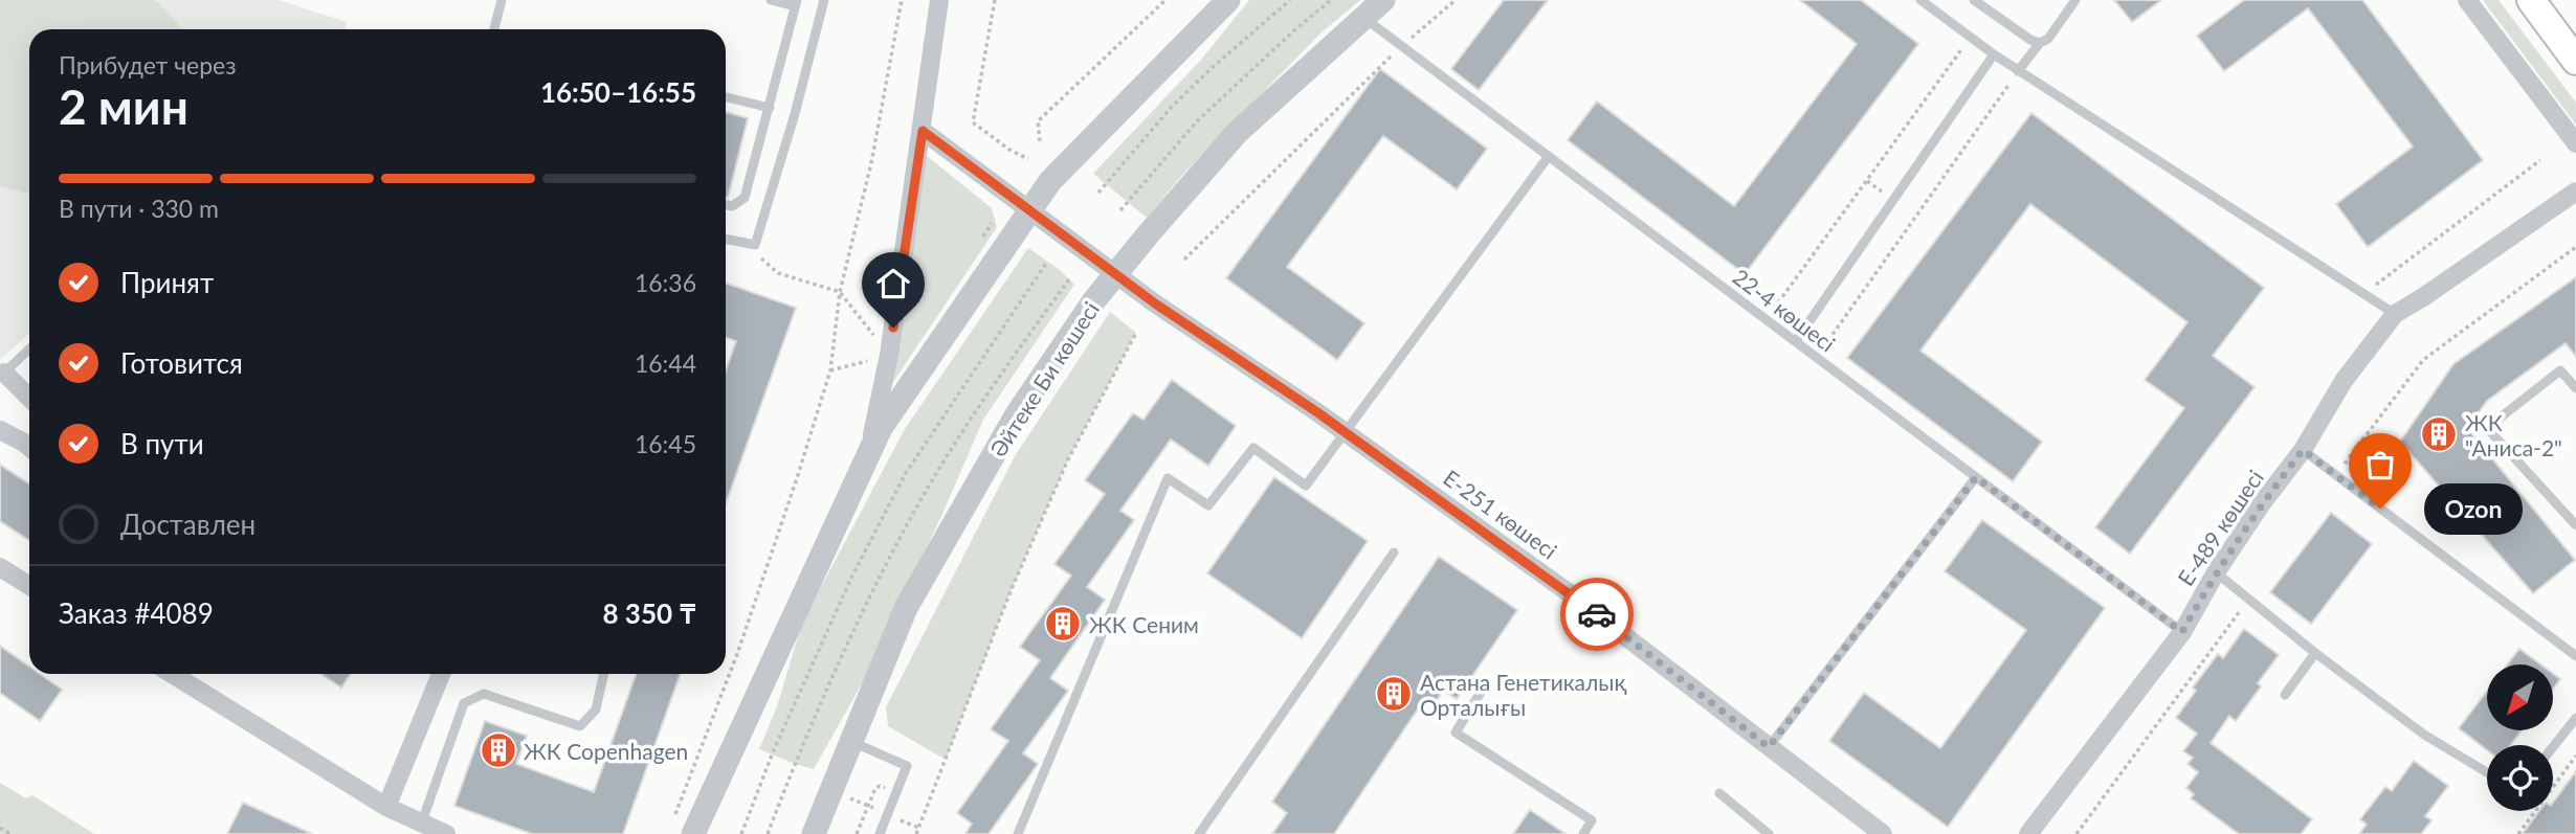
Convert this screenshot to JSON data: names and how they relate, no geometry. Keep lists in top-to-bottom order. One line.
{"streets":{"street":["Әйтеке Би көшесі","Е-251 көшесі","Е-489 көшесі"],"lane":["22-4 көшесі"]},"crossings":[["22-4 көшесі","Әйтеке Би көшесі"],["22-4 көшесі","Е-489 көшесі"],["Әйтеке Би көшесі","Е-251 көшесі"]],"places":{"building":["ЖК \"Аниса-2\"","ЖК Сеним","Астана Генетикалық Орталығы","ЖК Copenhagen"],"other":["Ozon"]},"north":"bottom left","page":{"heading":["2 мин","Прибудет через","16:50–16:55"],"panel":["Заказ #4089","8 350 ₸"],"bar":"В пути · 330 m","list":[["Принят","16:36"],["Готовится","16:44"],["В пути","16:45"],"Доставлен"],"bubble":"Ozon"}}
